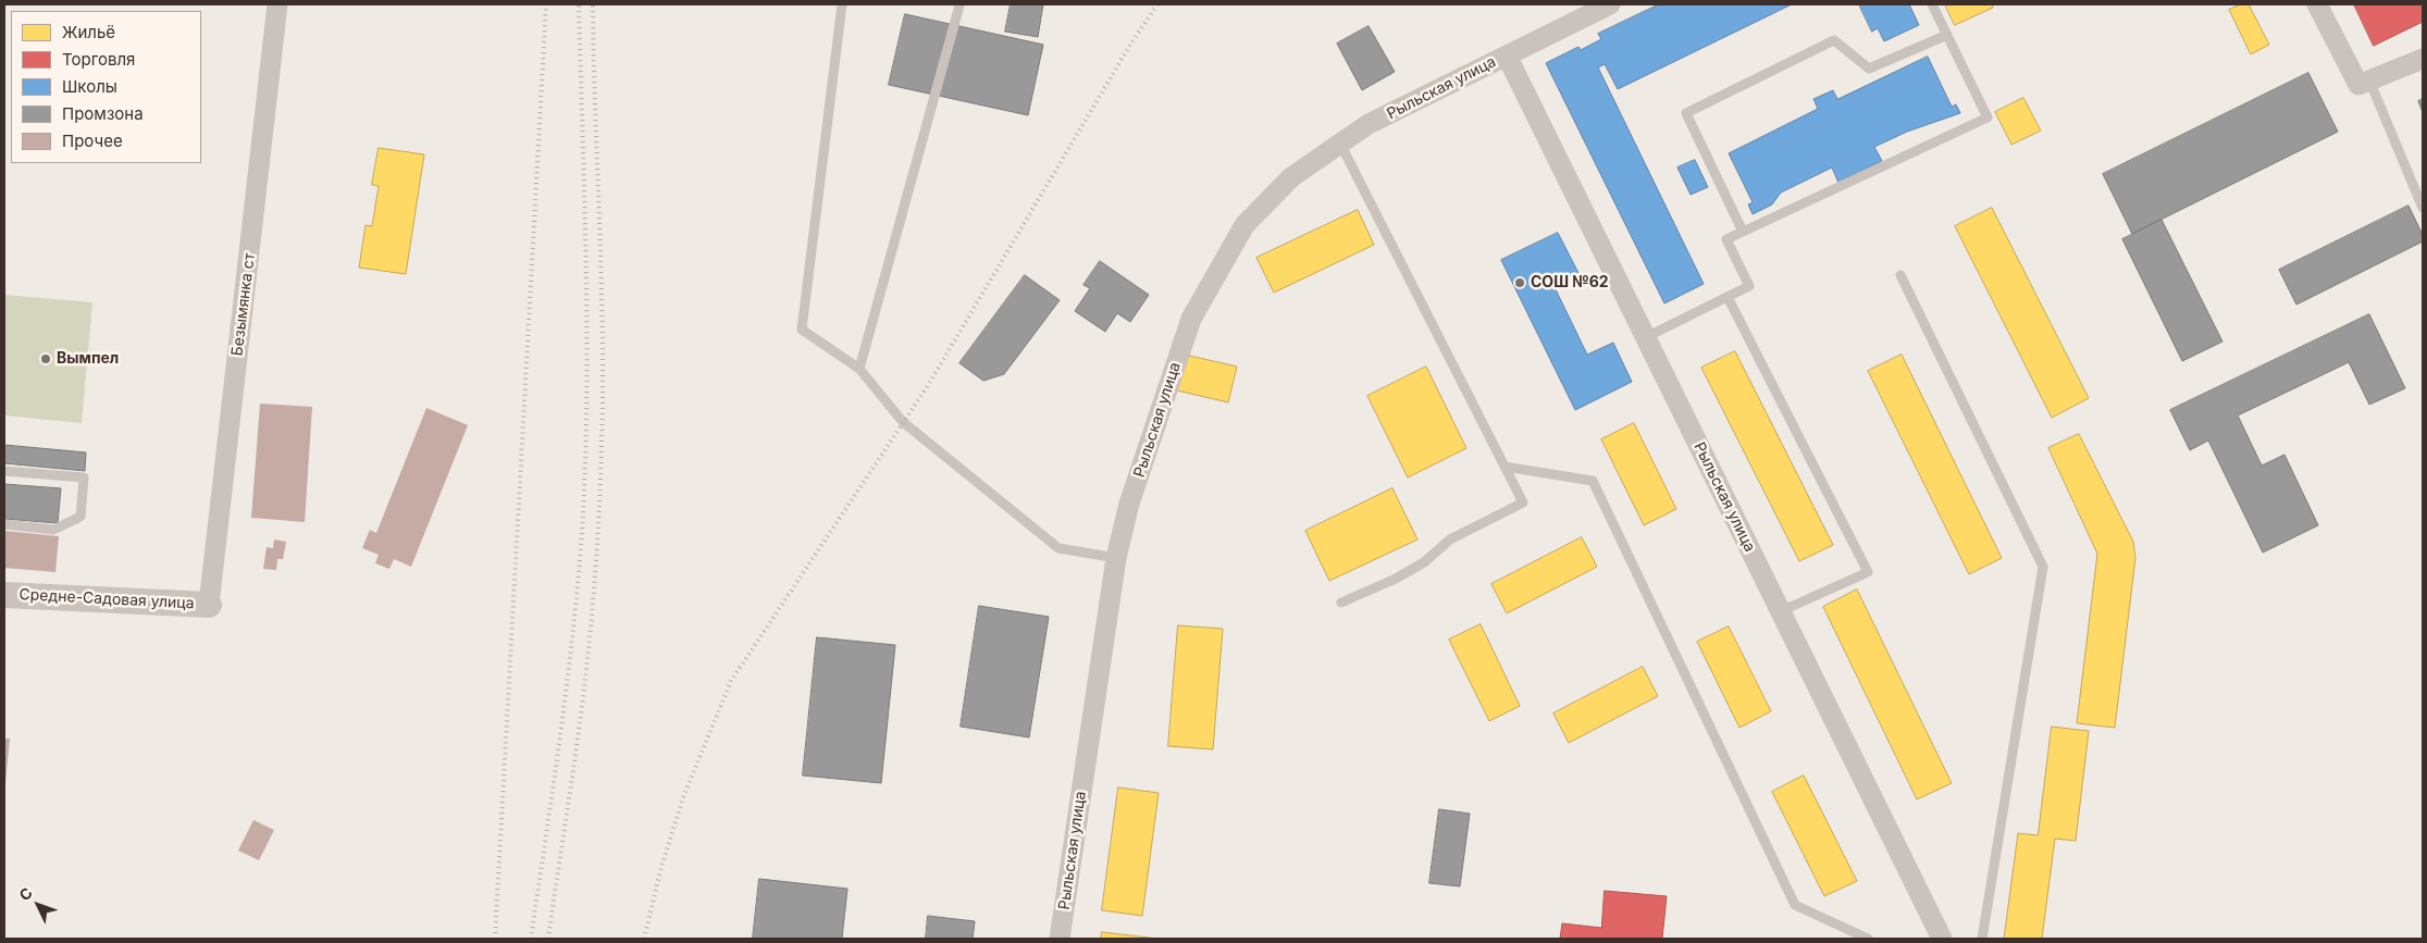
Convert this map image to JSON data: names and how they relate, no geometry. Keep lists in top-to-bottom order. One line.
{"streets":{"street":["Рыльская улица","Безымянка ст","Средне-Садовая улица"]},"crossings":[["Безымянка ст","Средне-Садовая улица"]],"places":["СОШ №62","Вымпел"],"legend":["Жильё","Торговля","Школы","Промзона","Прочее"],"north":"top left"}
